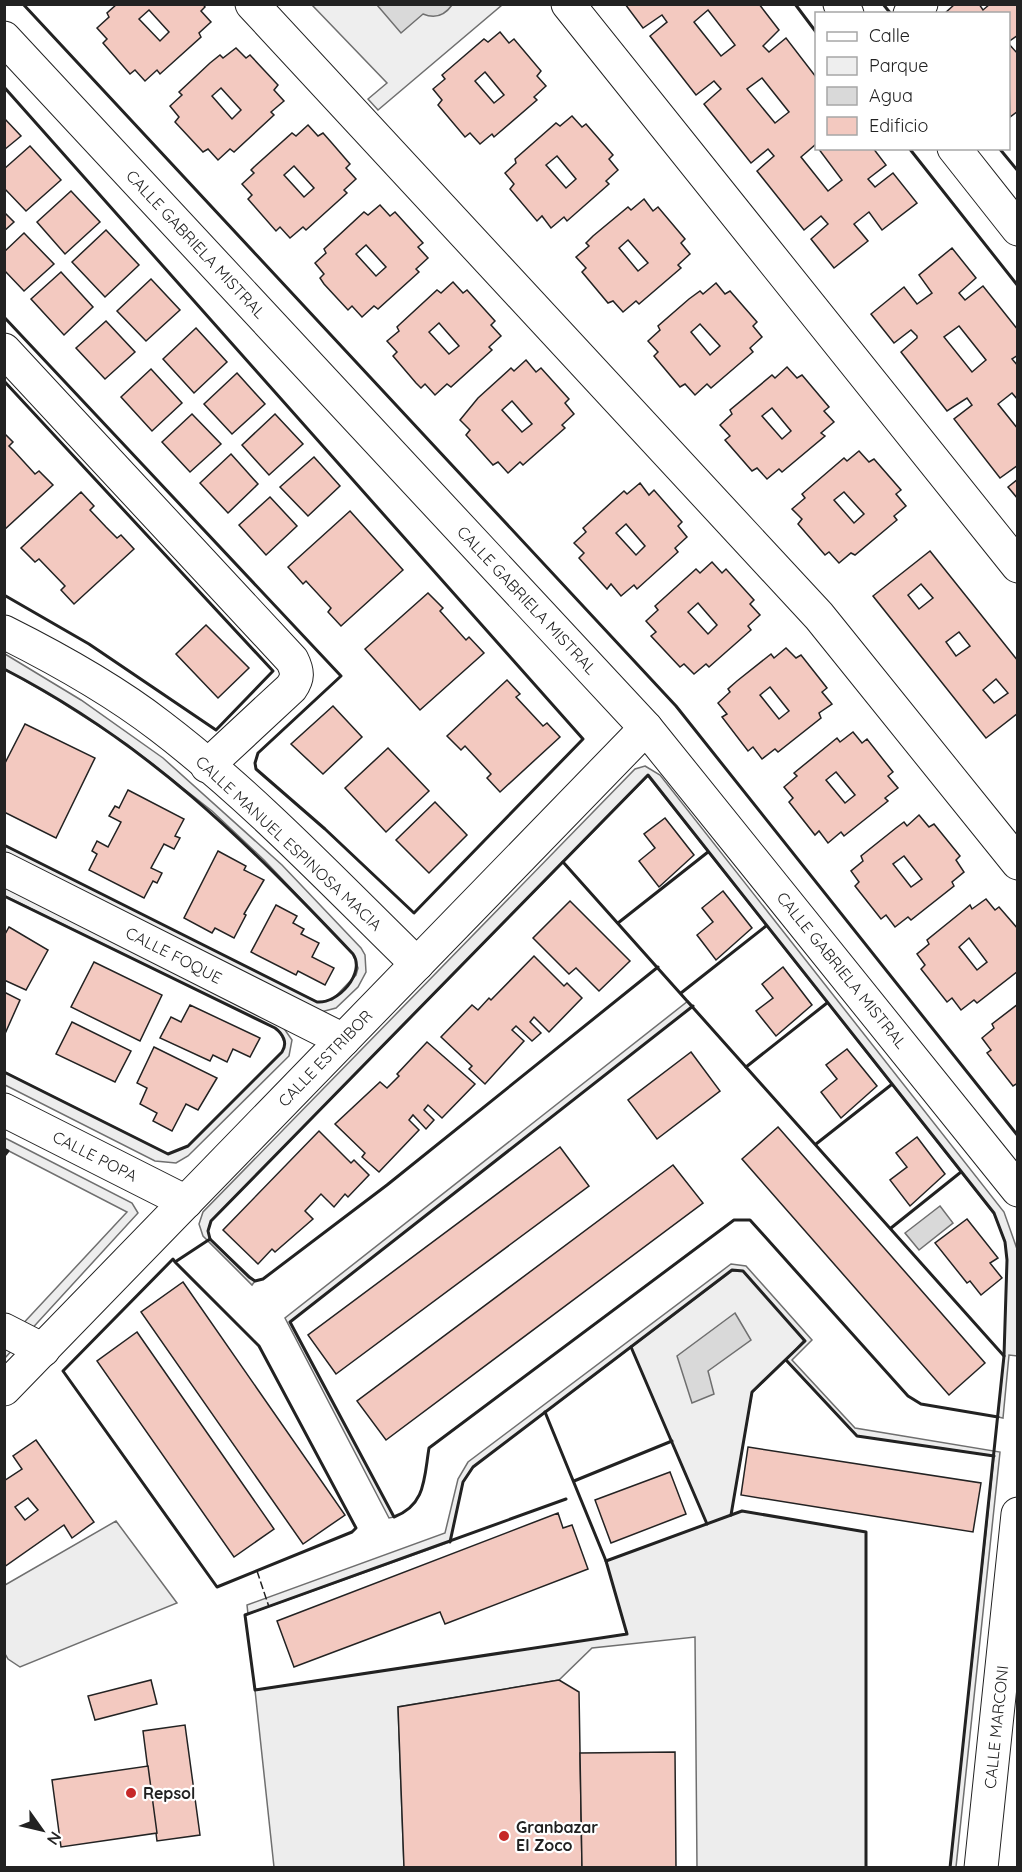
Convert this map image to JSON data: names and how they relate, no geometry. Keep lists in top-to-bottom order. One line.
{"streets":{"street":["CALLE GABRIELA MISTRAL","CALLE MANUEL ESPINOSA MACIA","CALLE FOQUE","CALLE ESTRIBOR","CALLE POPA","CALLE MARCONI"]},"crossings":[["CALLE GABRIELA MISTRAL","CALLE ESTRIBOR"],["CALLE MANUEL ESPINOSA MACIA","CALLE ESTRIBOR"],["CALLE FOQUE","CALLE ESTRIBOR"],["CALLE ESTRIBOR","CALLE POPA"]],"places":["Repsol","Granbazar El Zoco"],"legend":["Calle","Parque","Agua","Edificio"],"north":"bottom right"}
